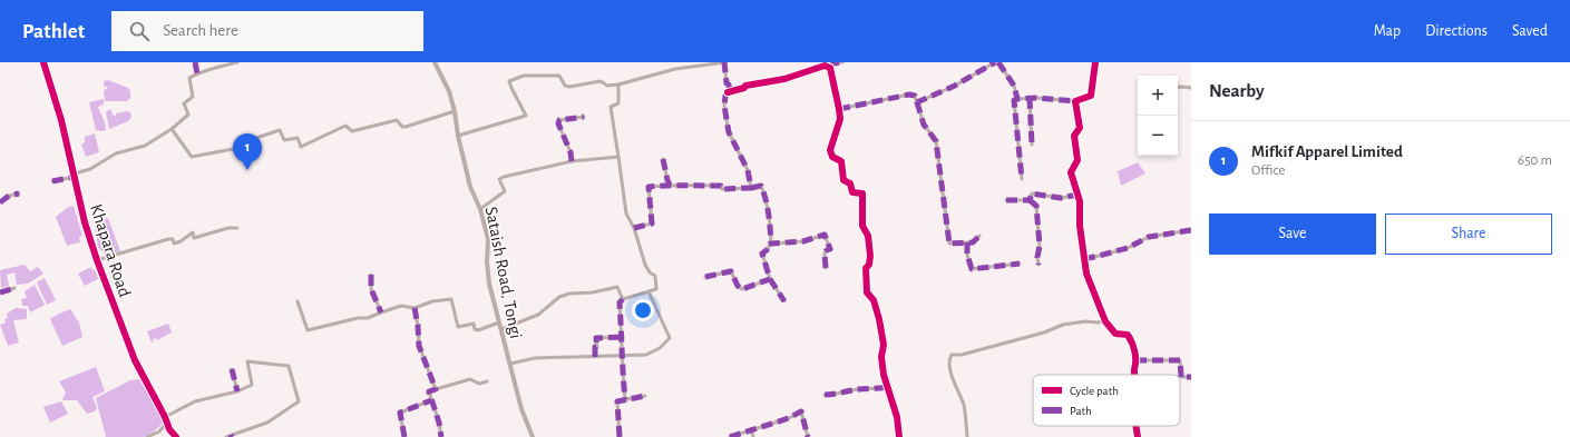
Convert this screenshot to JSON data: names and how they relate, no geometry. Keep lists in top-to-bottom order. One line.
{"streets":{"street":["Khapara Road","Sataish Road, Tongi"]},"legend":["Cycle path","Path"],"page":{"header":"Pathlet","search":"Search here","nav":["Map","Directions","Saved"],"heading":"Nearby","map_buttons":["+","−"],"list":[{"mark":"1","name":"Mifkif Apparel Limited","note":"Office","value":"650 m"}],"pins":"1","buttons":["Save","Share"]}}
